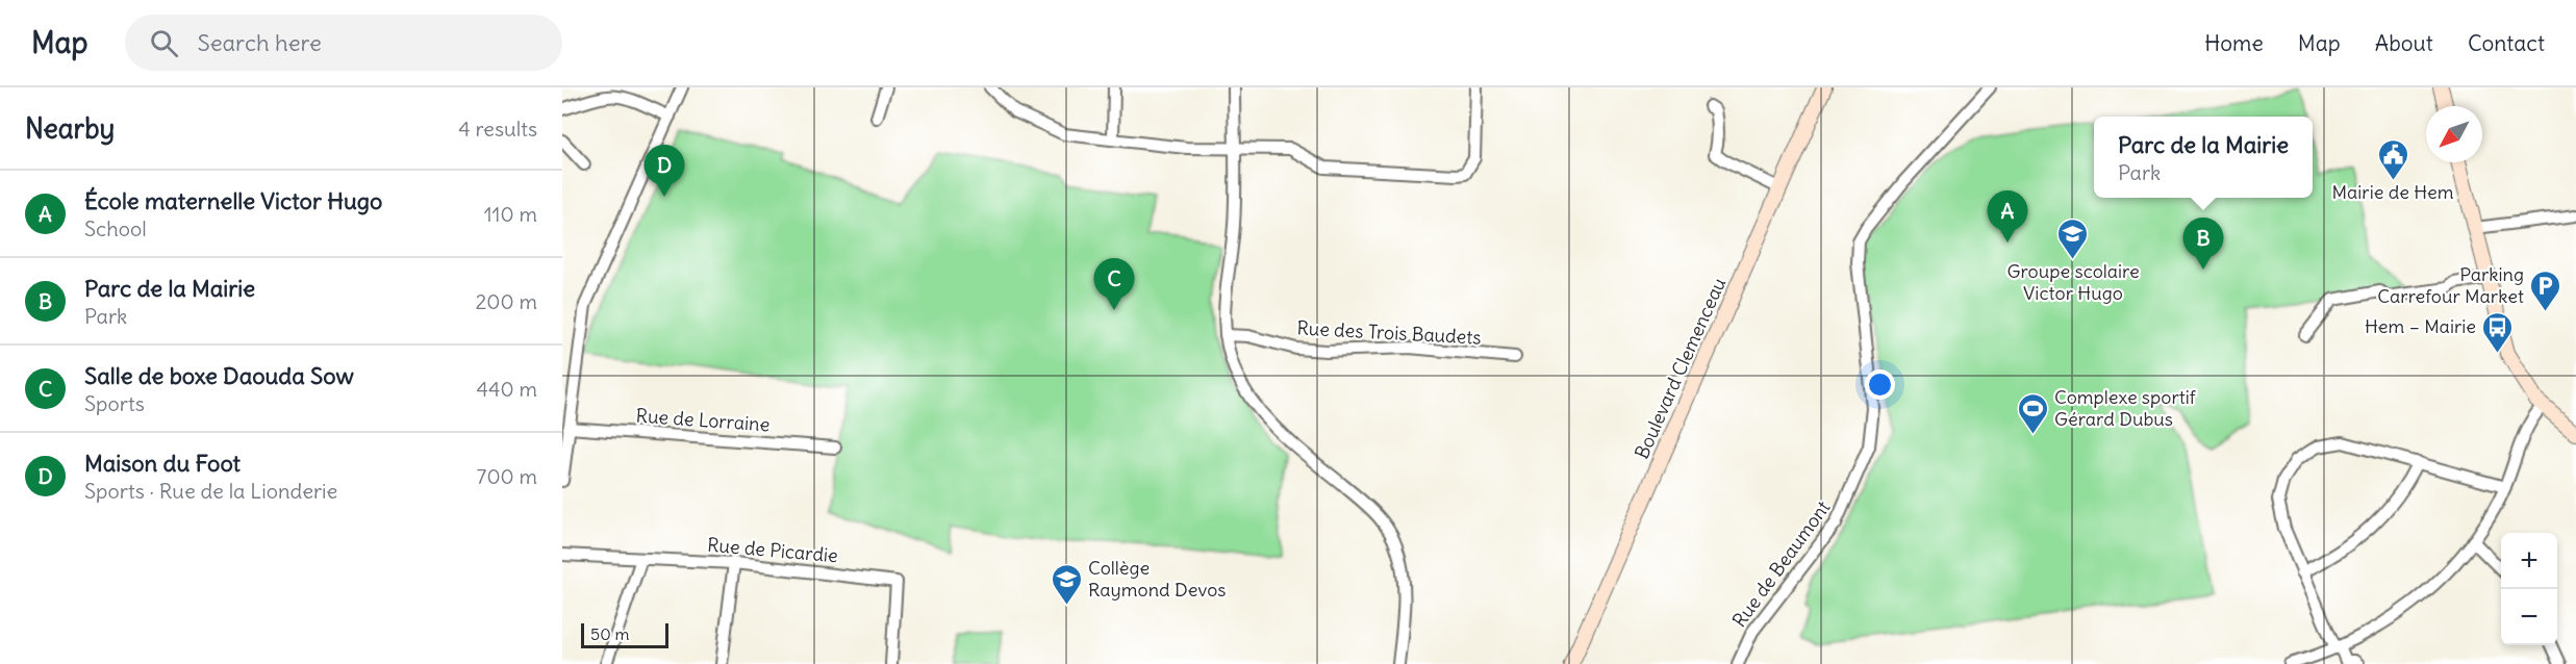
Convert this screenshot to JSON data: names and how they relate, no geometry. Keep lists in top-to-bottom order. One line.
{"streets":{"street":["Rue des Trois Baudets","Boulevard Clemenceau","Rue de Lorraine","Rue de Picardie","Rue de Beaumont"]},"places":{"public building":["Mairie de Hem"],"school or university":["Groupe scolaire Victor Hugo","Collège Raymond Devos"],"parking":["Parking Carrefour Market"],"bus stop":["Hem – Mairie"],"sports":["Complexe sportif Gérard Dubus"]},"scale_bar":"50 m","north":"bottom left","page":{"header":"Map","search":"Search here","nav":["Home","Map","About","Contact"],"heading":["Nearby","4 results"],"popup":["Parc de la Mairie","Park"],"pins":["D","A","B","C"],"list":[{"mark":"A","name":"École maternelle Victor Hugo","note":"School","value":"110 m"},{"mark":"B","name":"Parc de la Mairie","note":"Park","value":"200 m"},{"mark":"C","name":"Salle de boxe Daouda Sow","note":"Sports","value":"440 m"},{"mark":"D","name":"Maison du Foot","note":"Sports · Rue de la Lionderie","value":"700 m"}],"map_buttons":["+","−"],"scale":"50 m"}}
